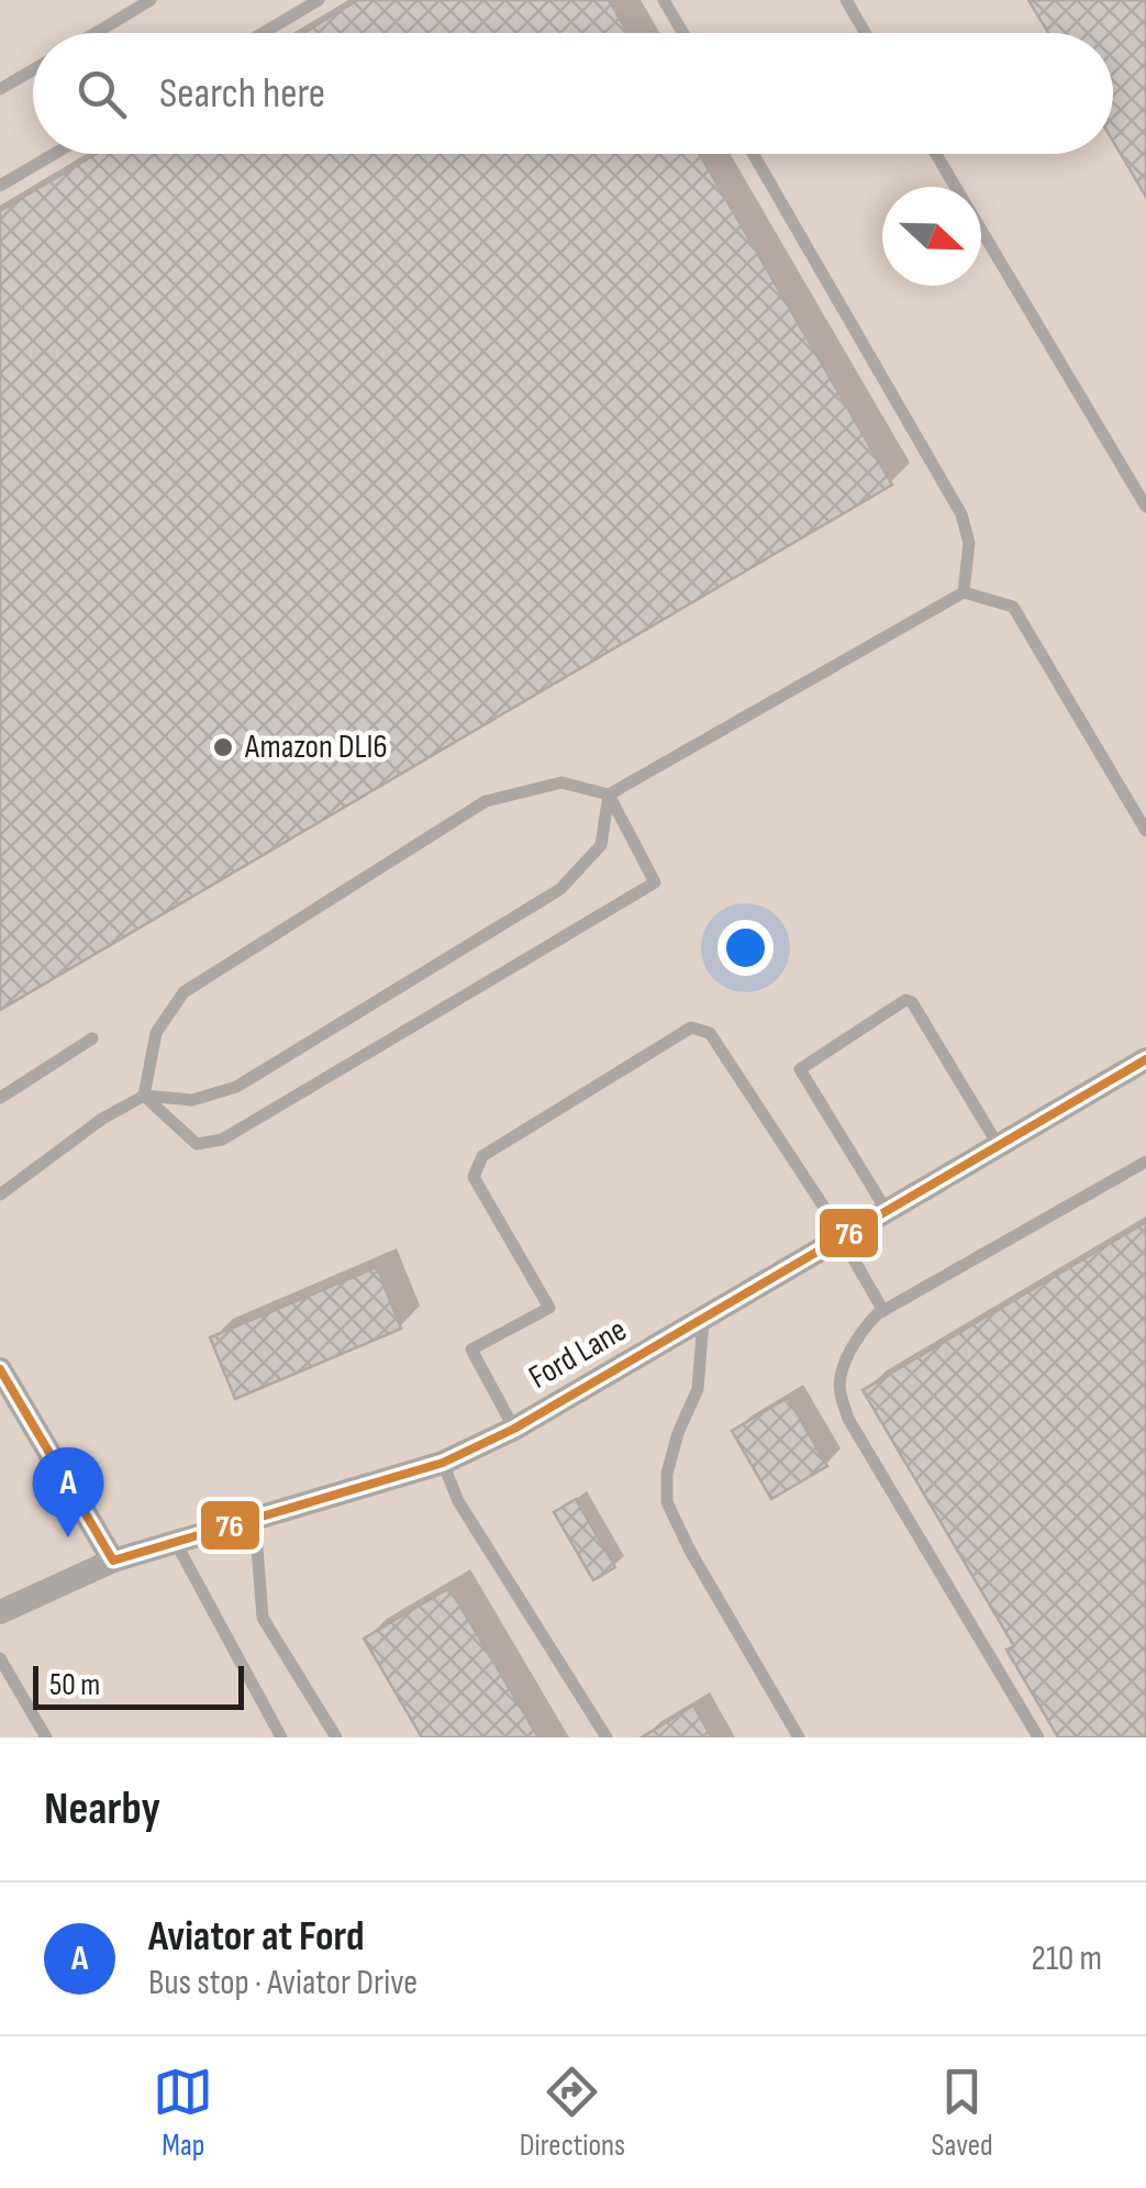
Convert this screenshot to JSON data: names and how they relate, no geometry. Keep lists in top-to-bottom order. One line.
{"streets":{"street":["Ford Lane"]},"places":["Amazon DLI6"],"lines":["transit line 76"],"scale_bar":"50 m","north":"right","page":{"search":"Search here","pins":"A","scale":"50 m","heading":"Nearby","list":[{"mark":"A","name":"Aviator at Ford","note":"Bus stop · Aviator Drive","value":"210 m"}],"nav":["Map","Directions","Saved"]}}
